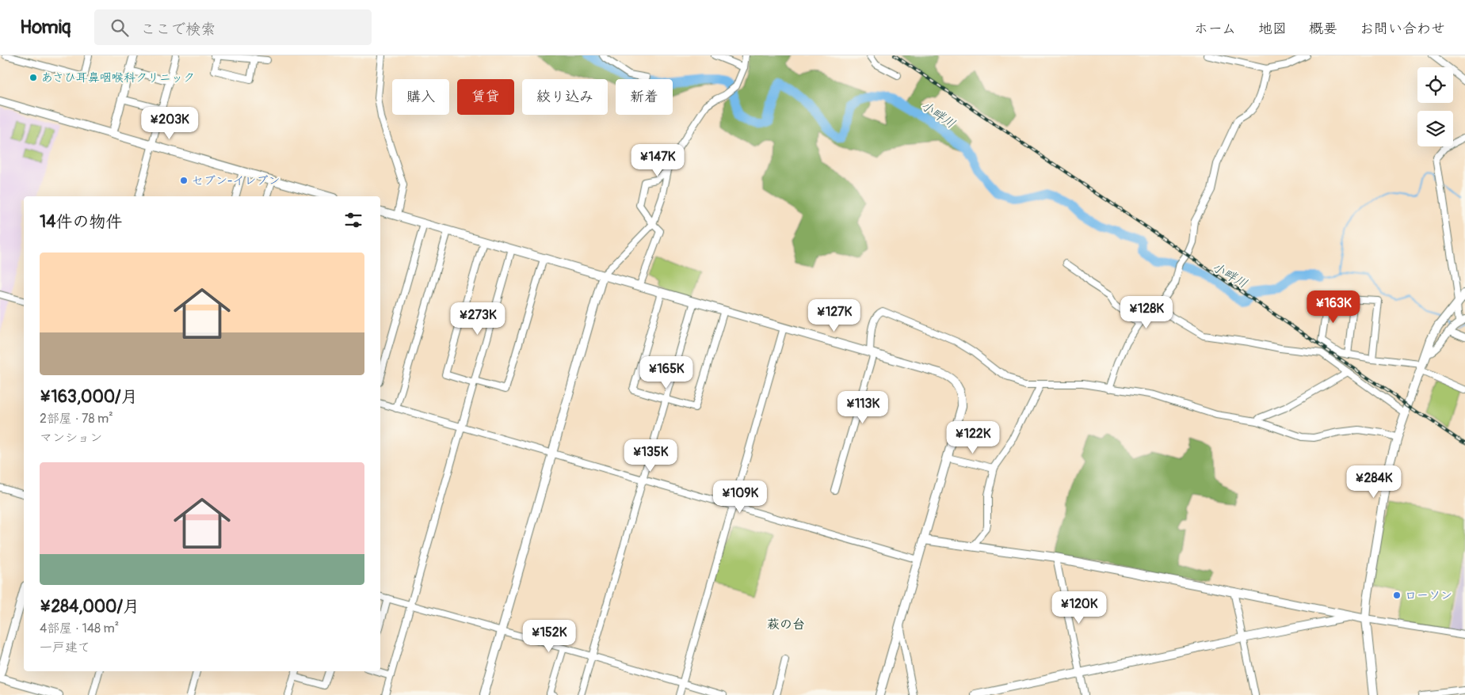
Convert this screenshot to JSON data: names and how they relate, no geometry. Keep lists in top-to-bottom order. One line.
{"districts":["萩の台"],"water":["小畔川"],"places":["あさひ耳鼻咽喉科クリニック","セブン-イレブン","ローソン"],"page":{"header":"Homiq","search":"ここで検索","nav":["ホーム","地図","概要","お問い合わせ"],"chip":["購入","賃貸","絞り込み","新着"],"price":["¥203K","¥147K","¥163K","¥128K","¥127K","¥273K","¥165K","¥113K","¥122K","¥135K","¥284K","¥109K","¥120K","¥152K"],"heading":"14件の物件","list":[{"name":"¥163,000/月","note":"2部屋 · 78 m² · マンション"},{"name":"¥284,000/月","note":"4部屋 · 148 m² · 一戸建て"}]}}
